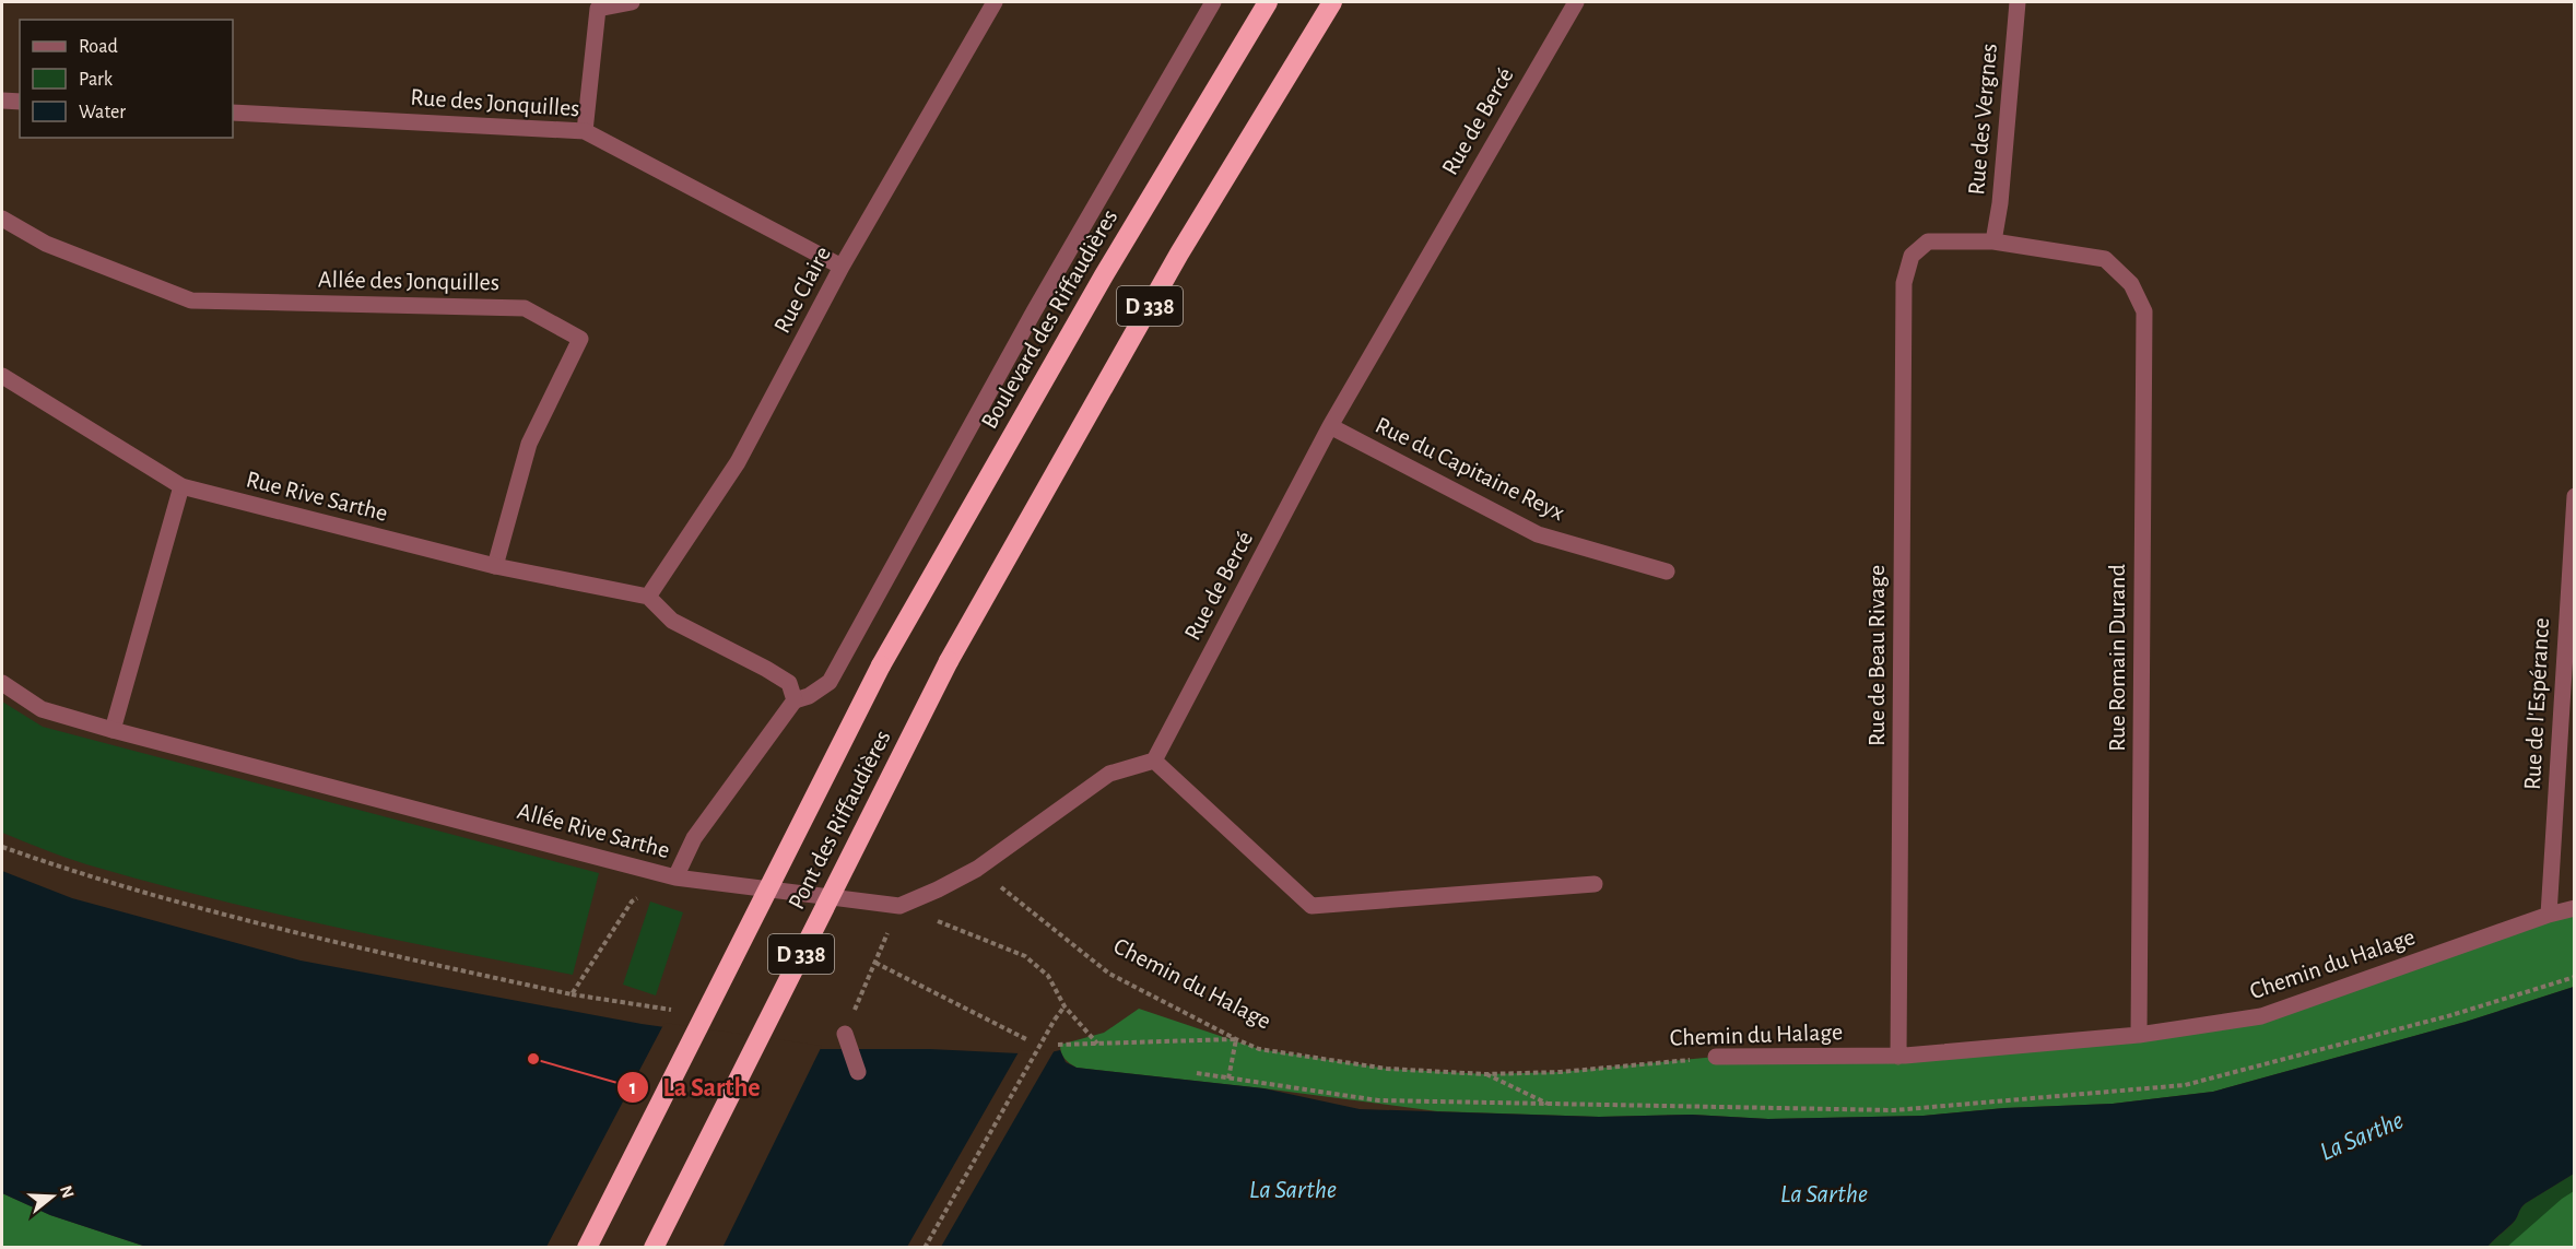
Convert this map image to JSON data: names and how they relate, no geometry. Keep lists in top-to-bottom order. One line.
{"streets":{"highway":["D 338","Boulevard des Riffaudières","Pont des Riffaudières"],"street":["Rue des Jonquilles","Rue des Vergnes","Rue de Bercé","Allée des Jonquilles","Rue Claire","Rue du Capitaine Reyx","Rue Rive Sarthe","Rue de Beau Rivage","Rue Romain Durand","Rue de l'Espérance","Allée Rive Sarthe","Chemin du Halage"]},"crossings":[["Rue des Jonquilles","Rue Claire"],["Rue des Vergnes","Rue de Beau Rivage"],["Rue des Vergnes","Rue Romain Durand"],["Rue de Bercé","Rue du Capitaine Reyx"],["Allée des Jonquilles","Rue Rive Sarthe"],["Rue Claire","Rue Rive Sarthe"],["Boulevard des Riffaudières","Pont des Riffaudières"],["Rue de Beau Rivage","Rue Romain Durand"],["Rue de Beau Rivage","Chemin du Halage"],["Rue Romain Durand","Chemin du Halage"],["Rue de l'Espérance","Chemin du Halage"]],"water":["La Sarthe"],"places":["La Sarthe"],"legend":["Road","Park","Water"],"north":"right"}
